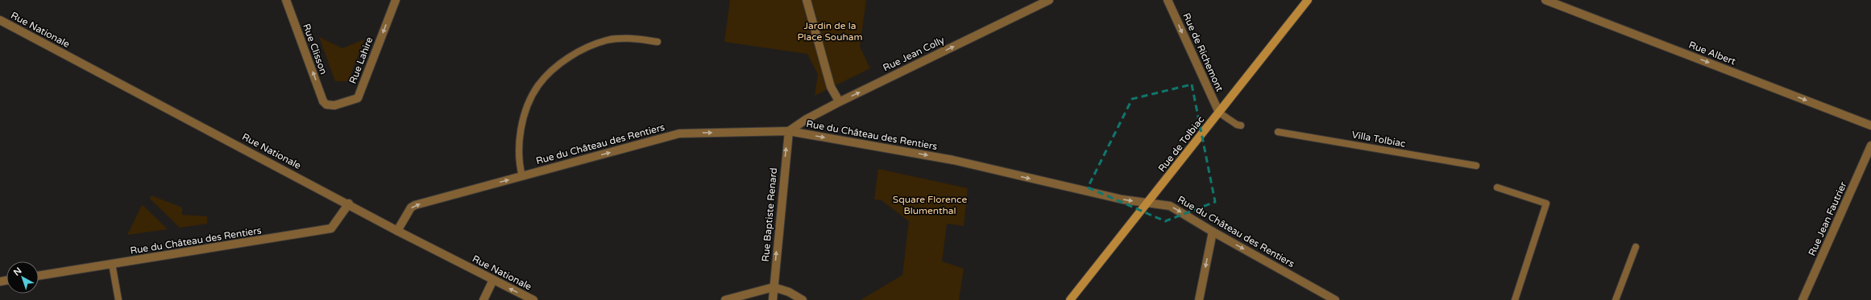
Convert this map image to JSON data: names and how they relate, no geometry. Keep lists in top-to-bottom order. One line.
{"streets":{"main road":["Rue de Tolbiac"],"street":["Rue Nationale","Rue Clisson","Rue de Richemont","Rue Albert","Rue Jean Colly","Rue Lahire","Rue du Château des Rentiers","Rue Baptiste Renard","Rue Jean Fautrier"],"lane":["Villa Tolbiac"]},"crossings":[["Rue Nationale","Rue du Château des Rentiers"],["Rue Clisson","Rue Lahire"],["Rue de Richemont","Rue de Tolbiac"],["Rue Jean Colly","Rue du Château des Rentiers"],["Rue Jean Colly","Rue Baptiste Renard"],["Rue du Château des Rentiers","Rue de Tolbiac"],["Rue du Château des Rentiers","Rue Baptiste Renard"]],"one_way":["Rue Clisson","Rue de Richemont","Rue Albert","Rue Jean Colly","Rue Lahire","Rue du Château des Rentiers","Rue Baptiste Renard"],"parks":["Jardin de la Place Souham","Square Florence Blumenthal"],"north":"top left"}
